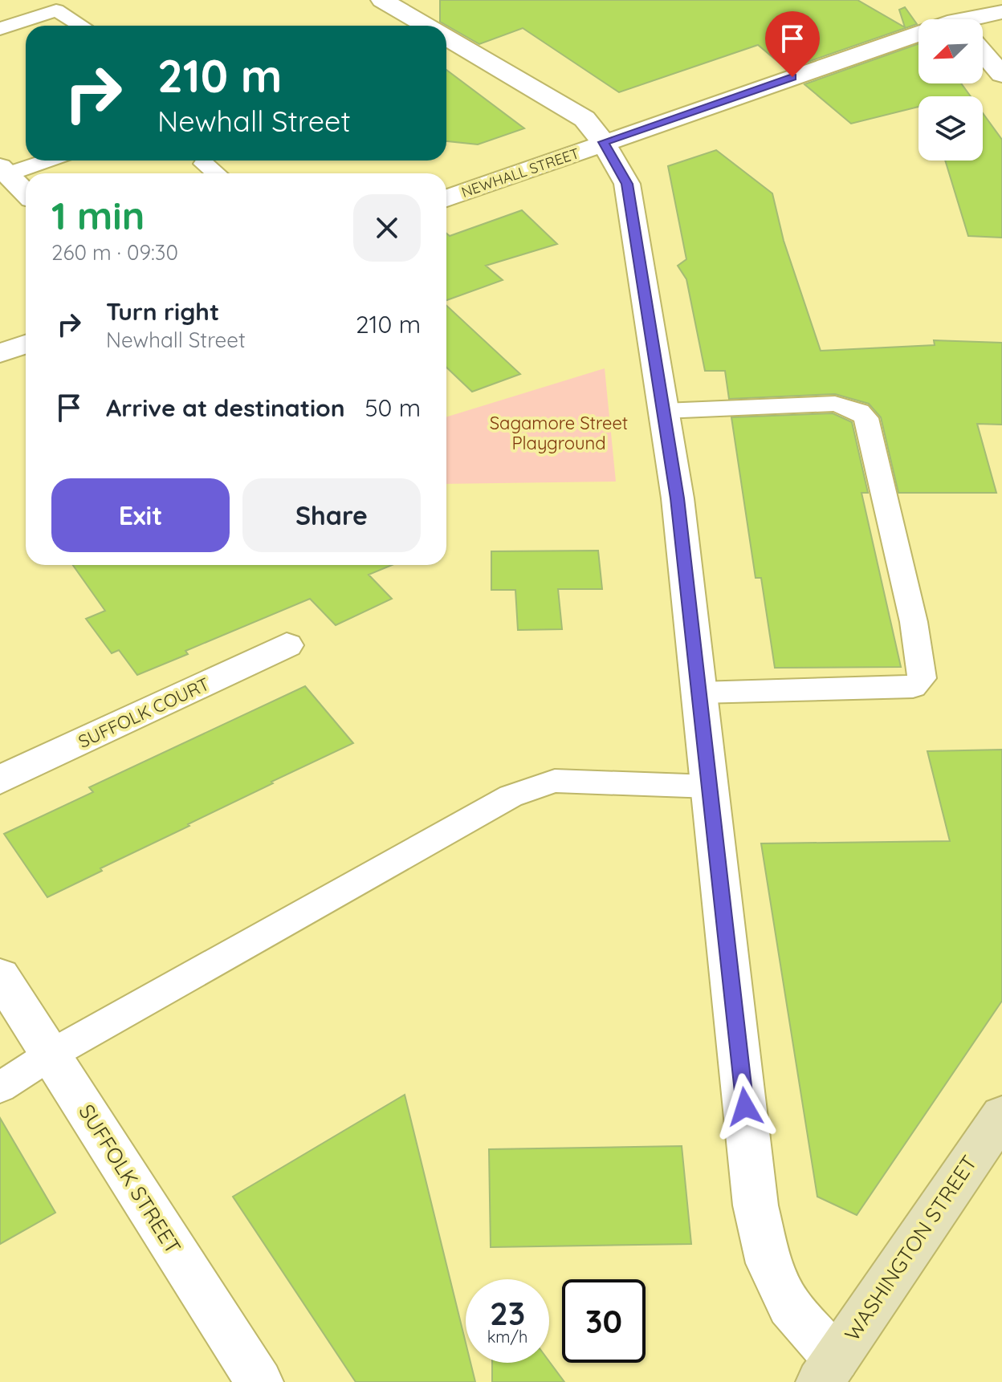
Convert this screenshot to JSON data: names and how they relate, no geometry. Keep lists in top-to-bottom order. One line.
{"streets":{"main road":["WASHINGTON STREET"],"street":["NEWHALL STREET","SUFFOLK COURT","SUFFOLK STREET"]},"parks":["Sagamore Street Playground"],"north":"bottom left","page":{"turn":["210 m","Newhall Street"],"heading":["1 min","260 m · 09:30"],"list":[{"name":"Turn right","note":"Newhall Street","value":"210 m"},{"name":"Arrive at destination","value":"50 m"}],"buttons":["Exit","Share"],"speed":"23 km/h","limit":"30"}}
